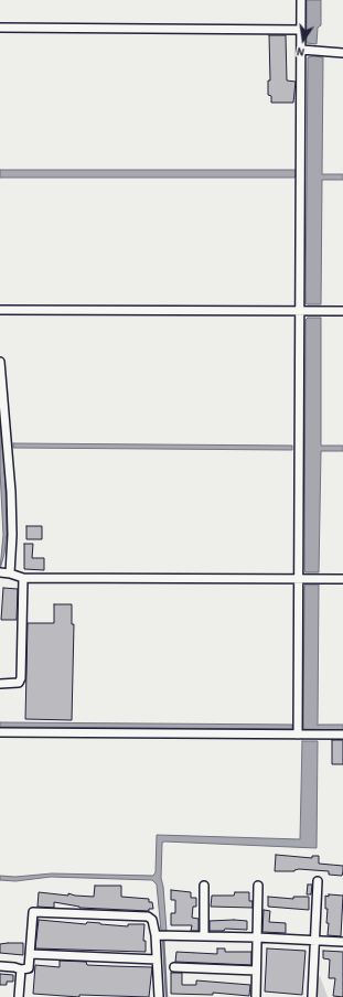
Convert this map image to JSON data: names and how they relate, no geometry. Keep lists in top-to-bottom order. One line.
{"north":"bottom"}
